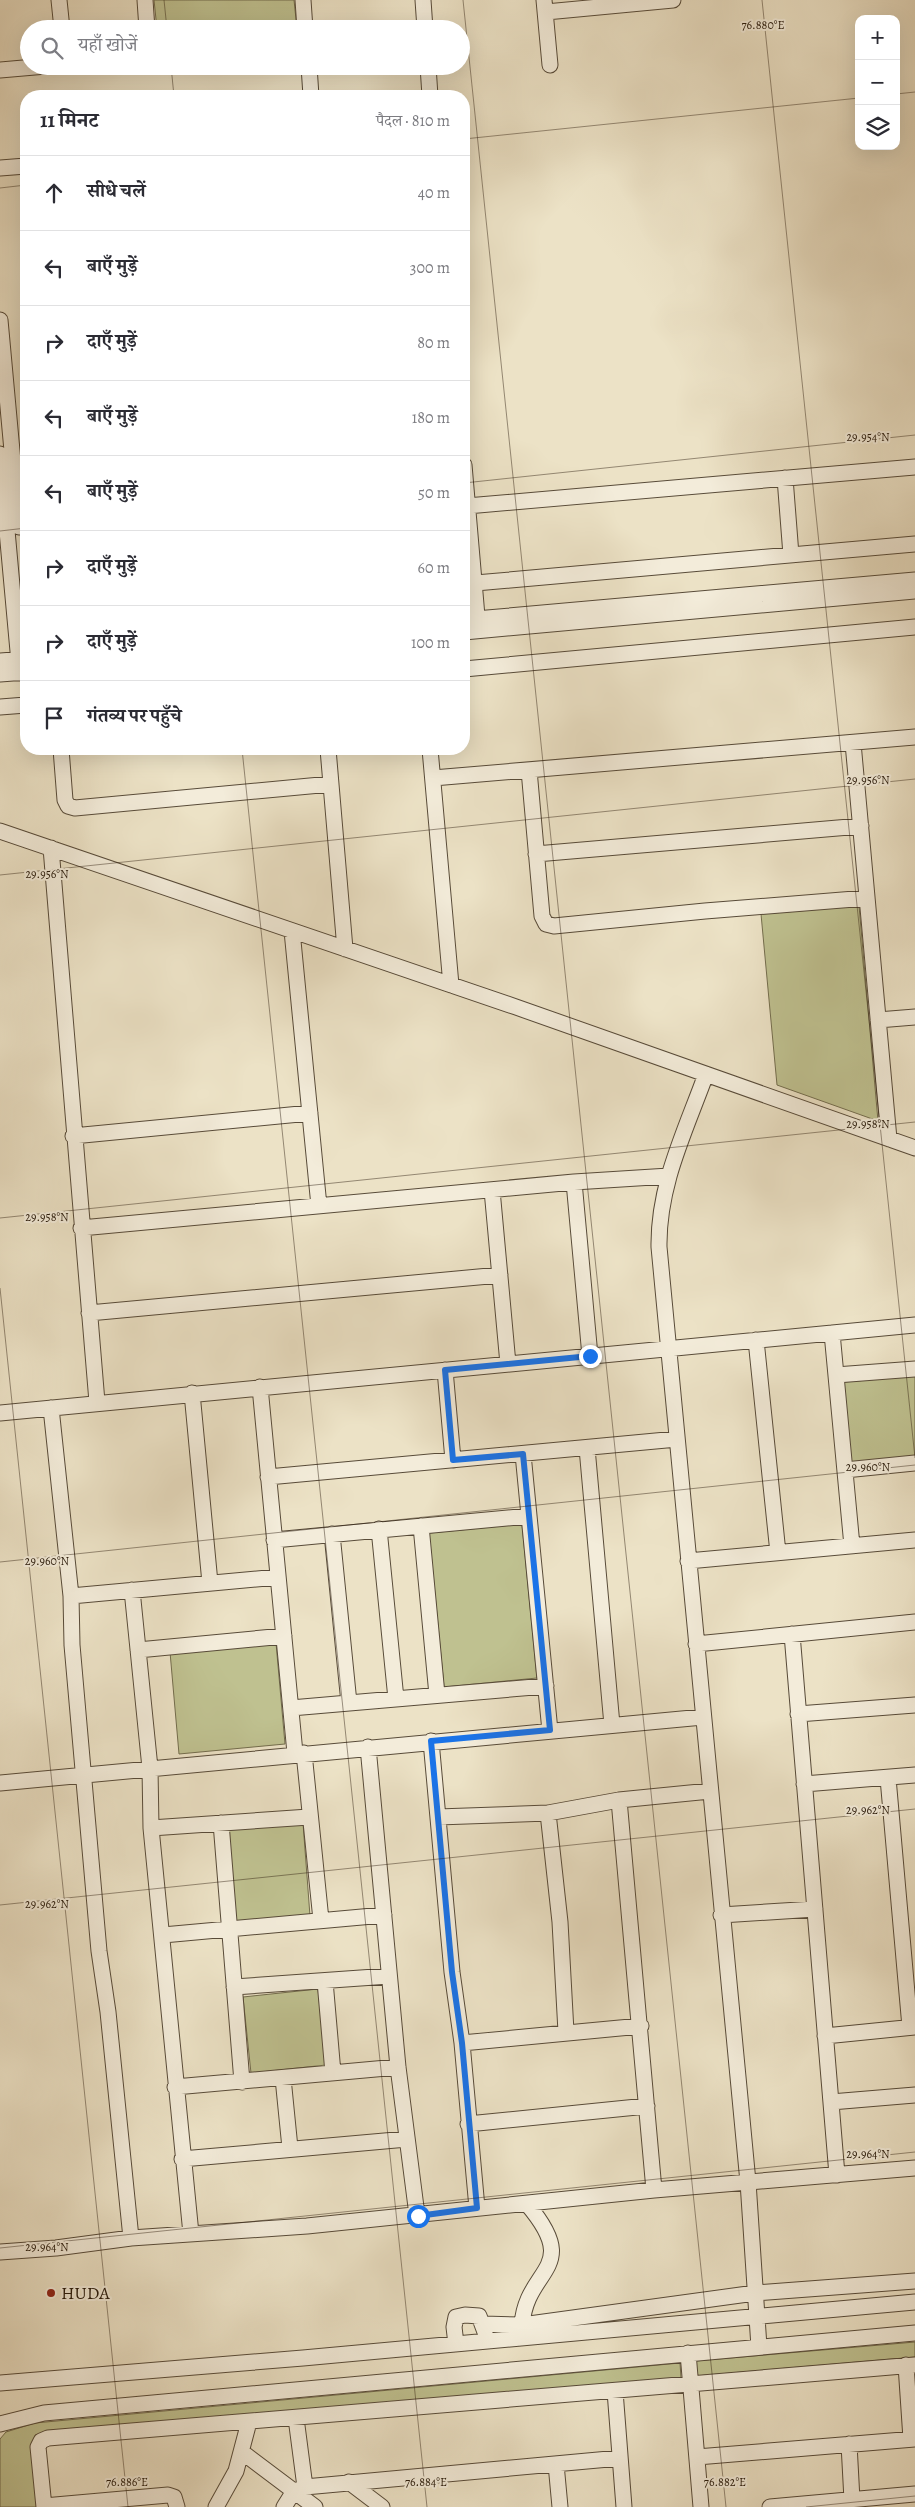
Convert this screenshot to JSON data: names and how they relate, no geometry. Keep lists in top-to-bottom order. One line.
{"places":["HUDA"],"page":{"map_buttons":["+","−"],"search":"यहाँ खोजें","heading":["11 मिनट","पैदल · 810 m"],"list":[["सीधे चलें","40 m"],["बाएँ मुड़ें","300 m"],["दाएँ मुड़ें","80 m"],["बाएँ मुड़ें","180 m"],["बाएँ मुड़ें","50 m"],["दाएँ मुड़ें","60 m"],["दाएँ मुड़ें","100 m"],"गंतव्य पर पहुँचे"]},"coordinates":["76.880°E","29.954°N","29.956°N","29.958°N","29.960°N","29.962°N","29.964°N","76.886°E","76.884°E","76.882°E"]}
